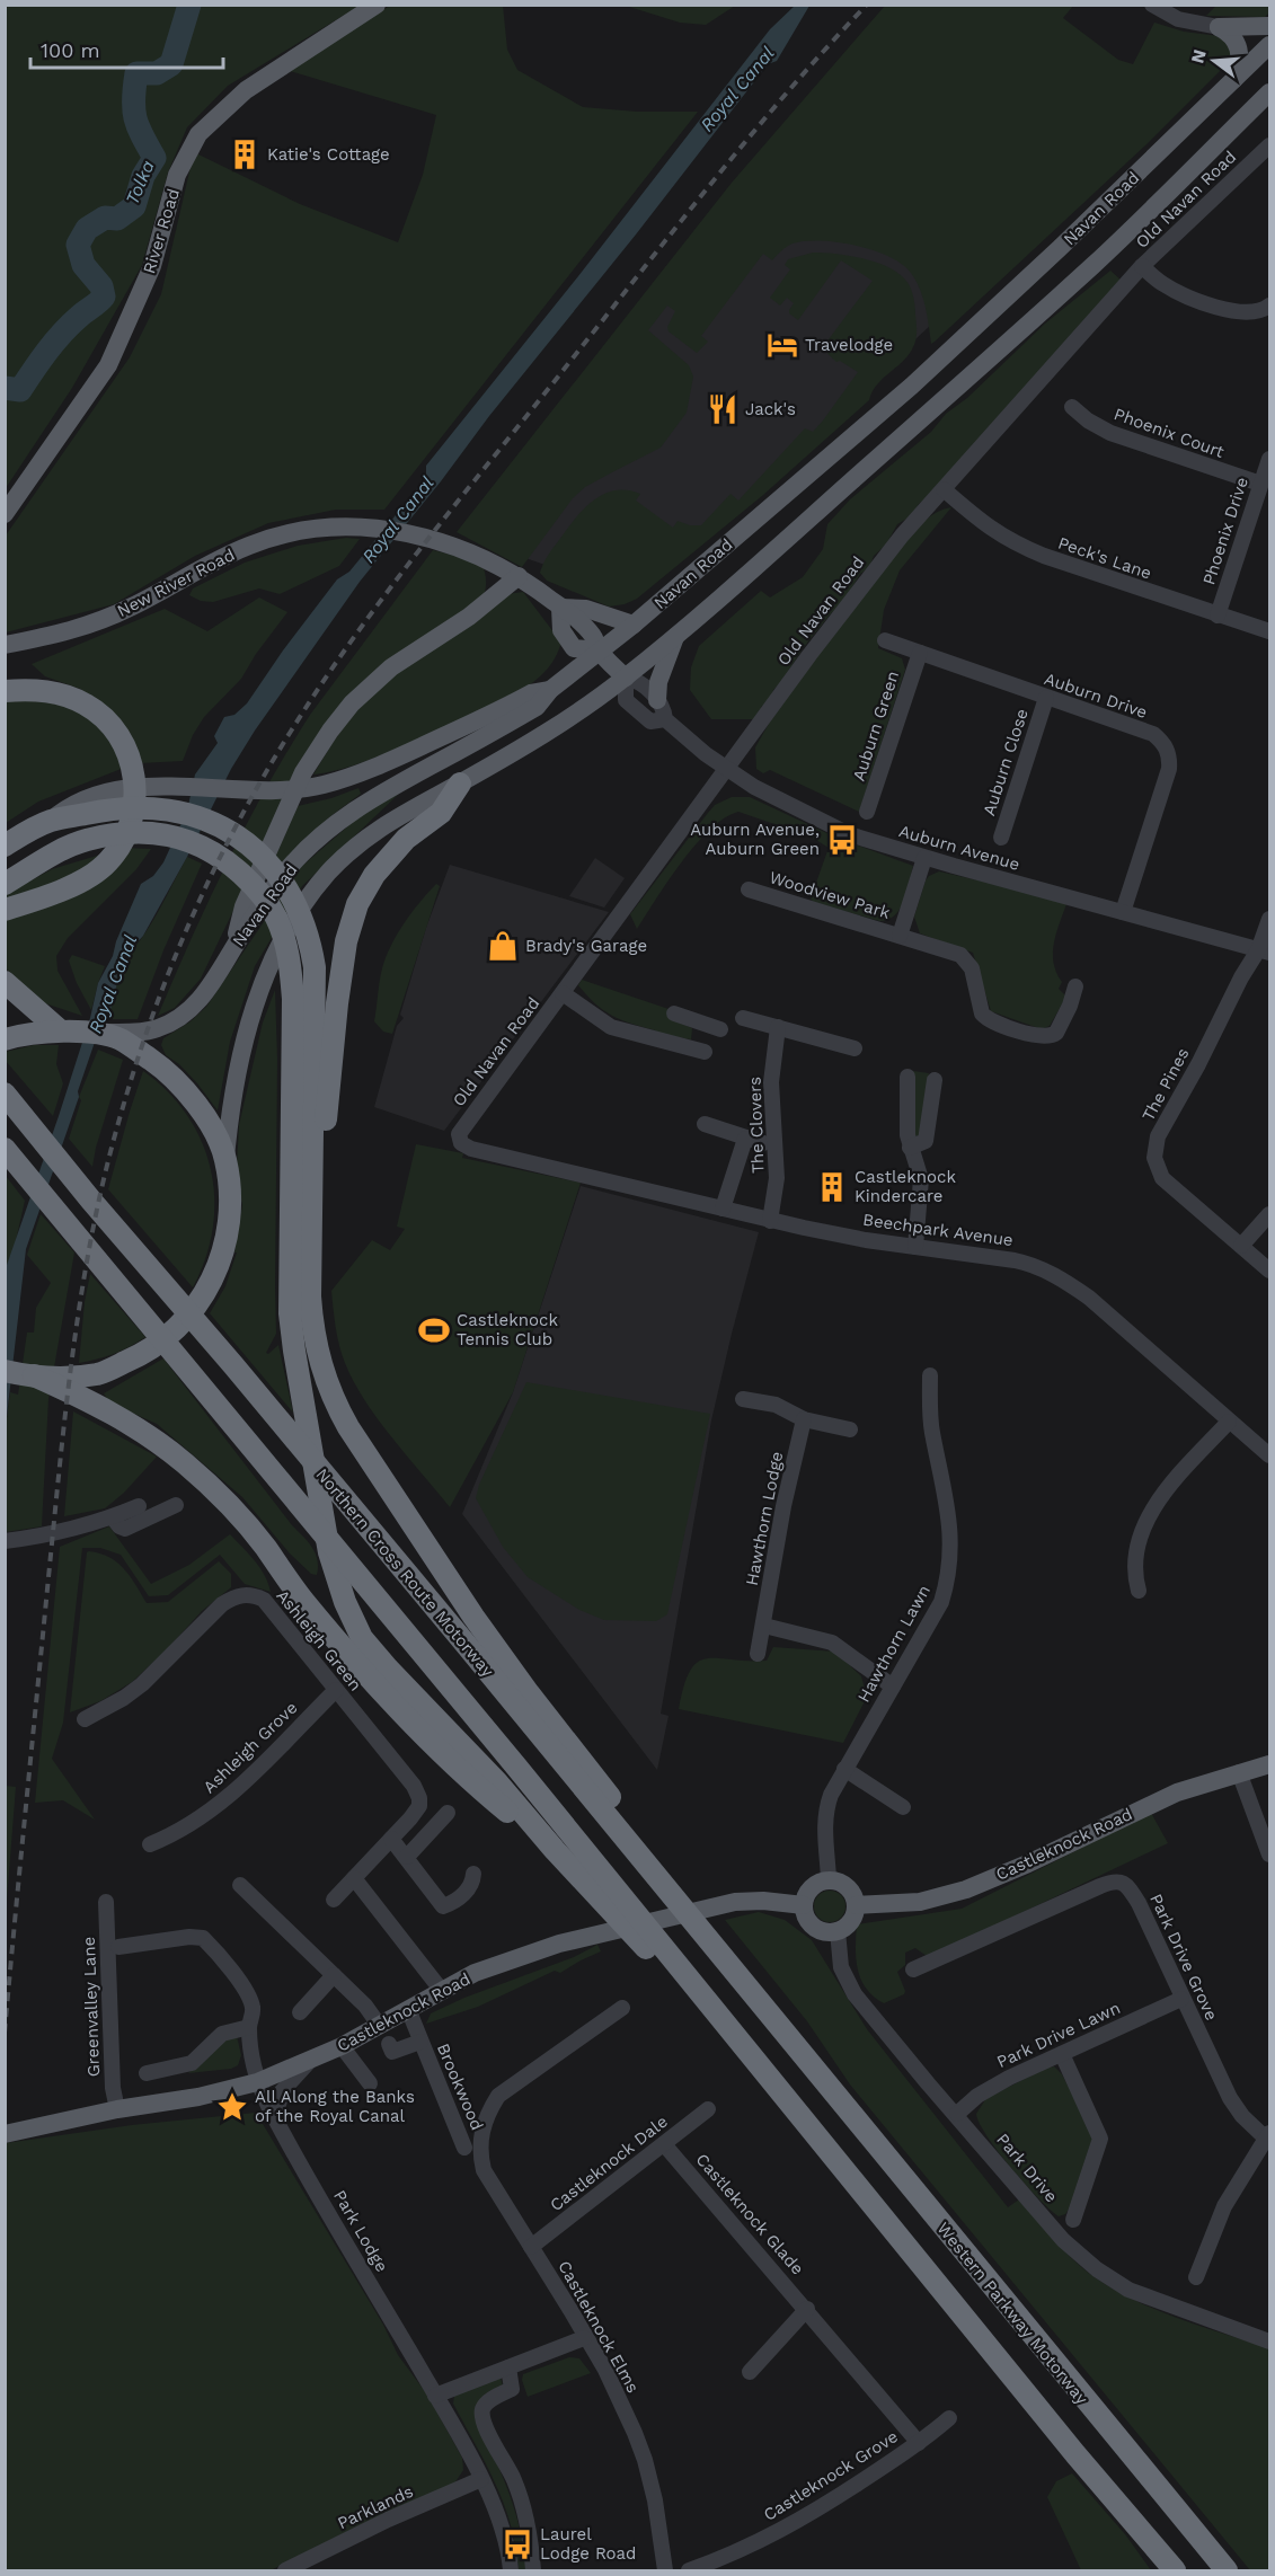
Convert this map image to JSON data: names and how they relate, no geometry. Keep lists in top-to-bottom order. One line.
{"streets":{"highway":["Northern Cross Route Motorway","Western Parkway Motorway"],"main road":["Navan Road","River Road","New River Road","Castleknock Road"],"street":["Old Navan Road","Phoenix Court","Phoenix Drive","Peck's Lane","Auburn Drive","Auburn Green","Auburn Close","Auburn Avenue","Woodview Park","The Pines","The Clovers","Beechpark Avenue","Hawthorn Lodge","Ashleigh Green","Hawthorn Lawn","Ashleigh Grove","Park Drive Grove","Greenvalley Lane","Park Drive Lawn","Brookwood","Castleknock Dale","Park Drive","Castleknock Glade","Park Lodge","Castleknock Elms","Castleknock Grove","Parklands"]},"crossings":[["Old Navan Road","Peck's Lane"],["Old Navan Road","Auburn Avenue"],["Old Navan Road","Beechpark Avenue"],["Navan Road","Auburn Avenue"],["Phoenix Court","Phoenix Drive"],["Phoenix Drive","Peck's Lane"],["Auburn Drive","Auburn Green"],["Auburn Drive","Auburn Close"],["Auburn Drive","Auburn Avenue"],["Auburn Avenue","Woodview Park"],["Auburn Avenue","The Pines"],["The Clovers","Beechpark Avenue"],["Northern Cross Route Motorway","Western Parkway Motorway"],["Ashleigh Green","Ashleigh Grove"],["Hawthorn Lawn","Castleknock Road"],["Hawthorn Lawn","Park Drive"],["Castleknock Road","Greenvalley Lane"],["Castleknock Road","Brookwood"],["Castleknock Road","Park Drive"],["Castleknock Road","Park Lodge"],["Park Drive Grove","Park Drive Lawn"],["Park Drive Lawn","Park Drive"],["Castleknock Dale","Castleknock Glade"],["Castleknock Dale","Castleknock Elms"],["Castleknock Glade","Castleknock Grove"]],"water":["Royal Canal","Tolka"],"places":{"building":["Katie's Cottage","Castleknock Kindercare"],"hotel":["Travelodge"],"restaurant":["Jack's"],"bus stop":["Auburn Avenue, Auburn Green","Laurel Lodge Road"],"shop":["Brady's Garage"],"sports":["Castleknock Tennis Club"],"place":["All Along the Banks of the Royal Canal"]},"scale_bar":"100 m","north":"left"}
